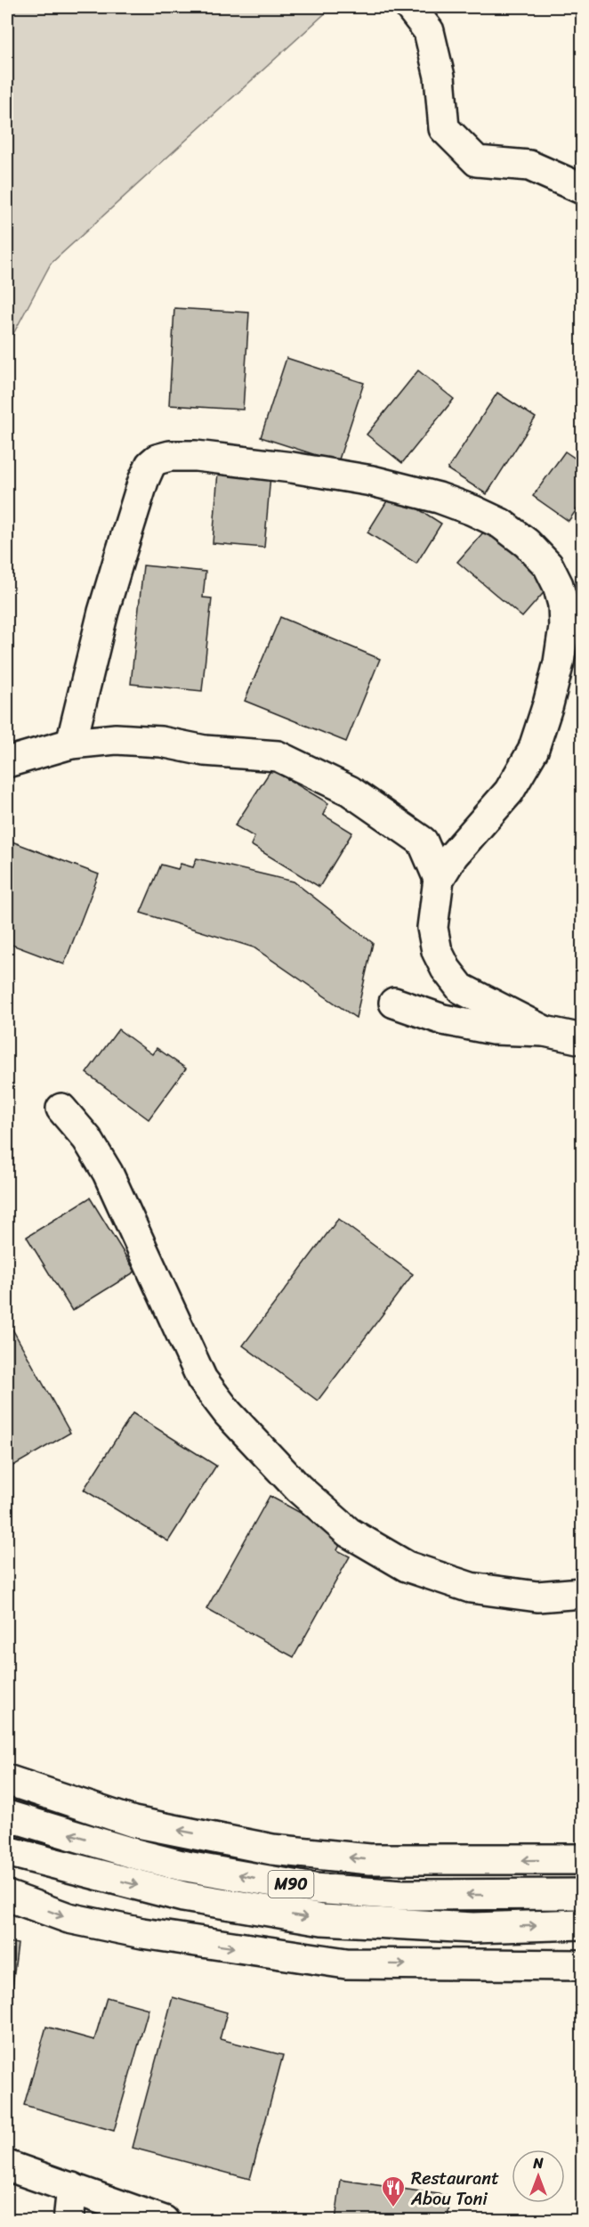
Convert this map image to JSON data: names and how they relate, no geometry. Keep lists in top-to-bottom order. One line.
{"streets":{"main road":["M90"]},"places":{"restaurant":["Restaurant Abou Toni"]},"north":"top"}
